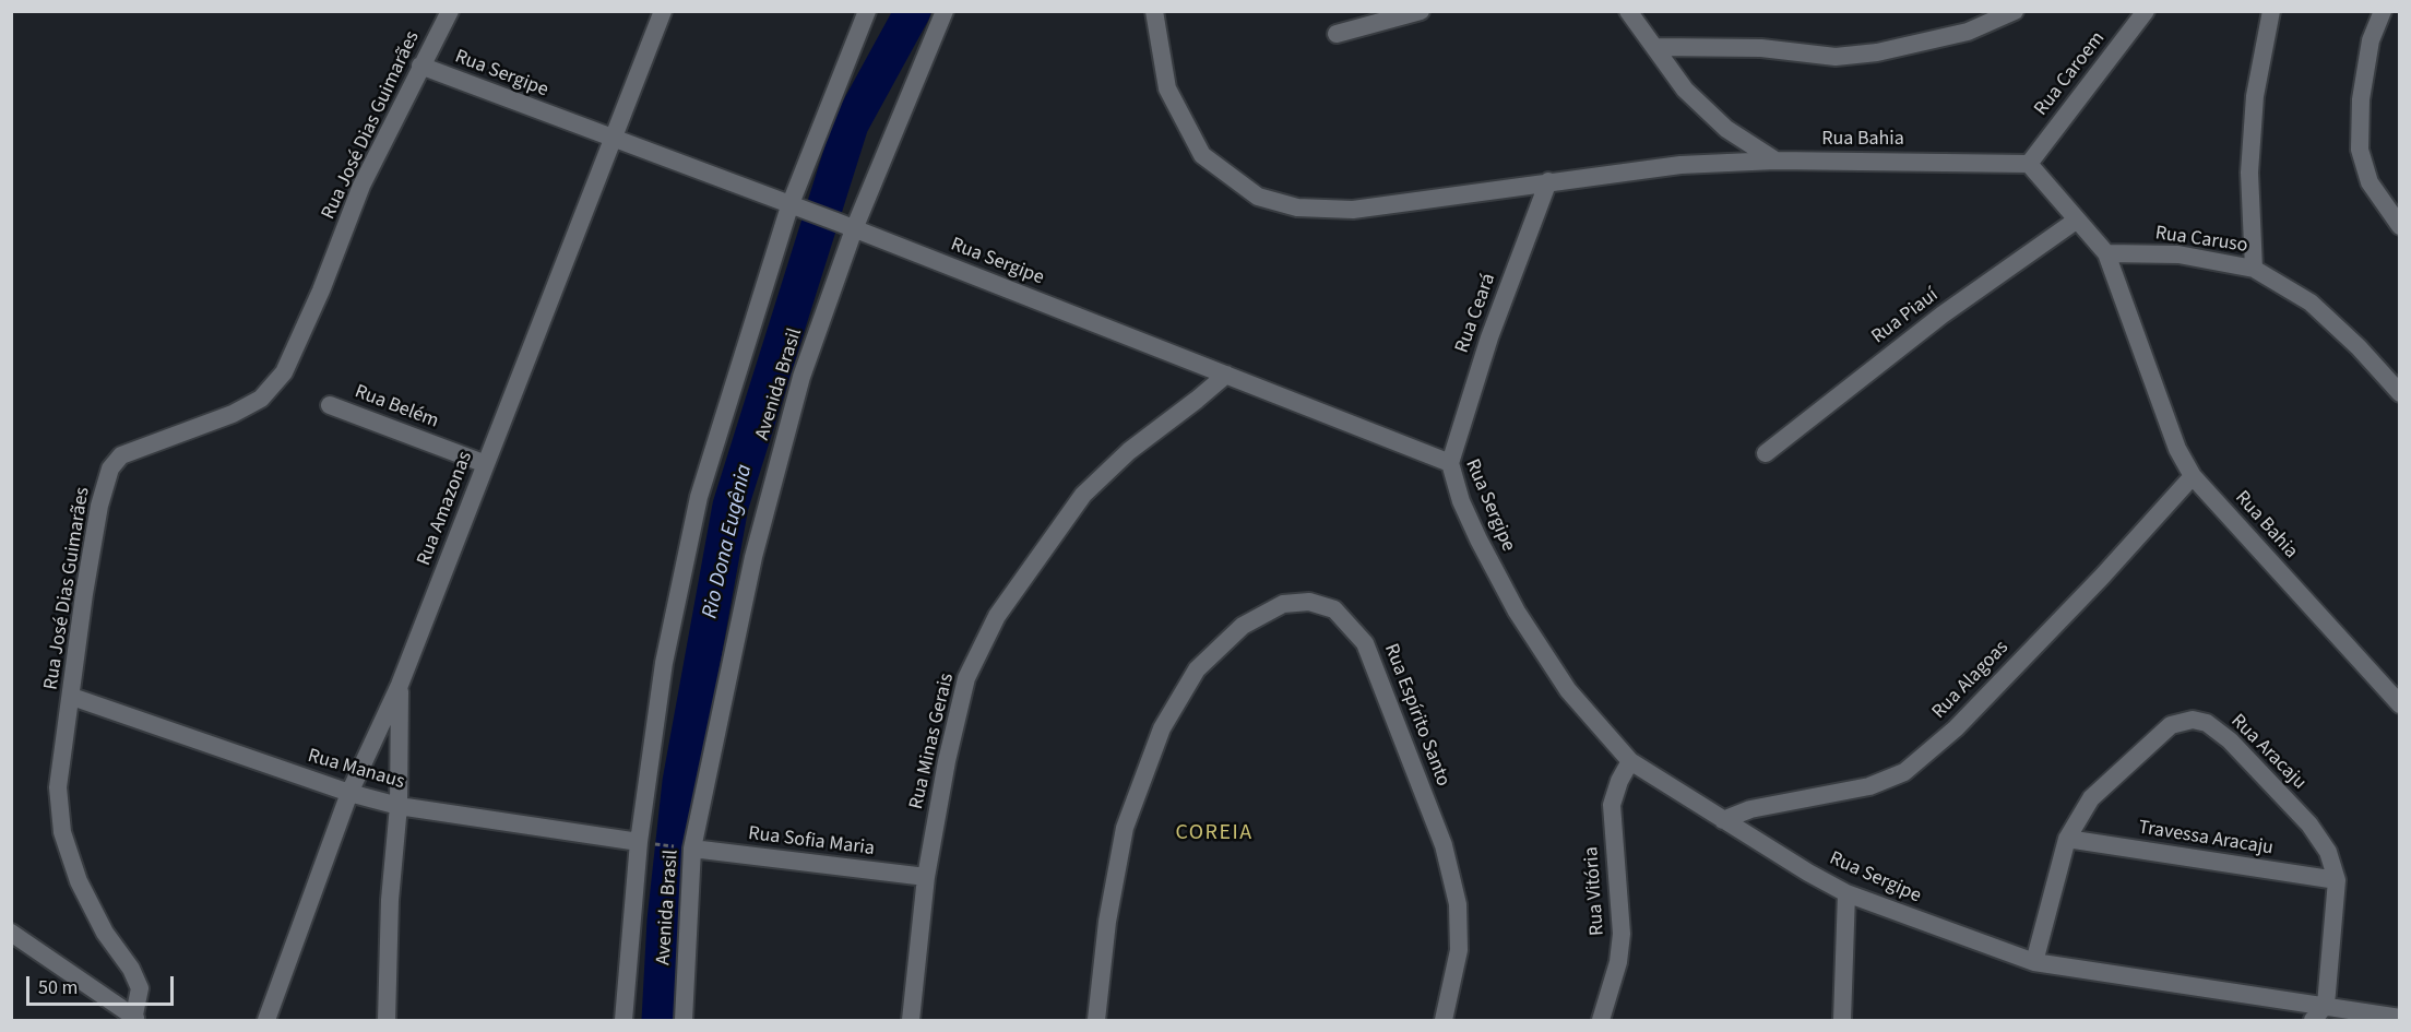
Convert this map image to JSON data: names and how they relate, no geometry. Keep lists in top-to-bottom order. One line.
{"streets":{"street":["Rua Sergipe","Rua Caroem","Rua José Dias Guimarães","Rua Bahia","Rua Caruso","Rua Ceará","Rua Piauí","Avenida Brasil","Rua Belém","Rua Amazonas","Rua Alagoas","Rua Espírito Santo","Rua Minas Gerais","Rua Aracaju","Rua Manaus","Travessa Aracaju","Rua Sofia Maria","Rua Vitória"]},"crossings":[["Rua Sergipe","Rua José Dias Guimarães"],["Rua Sergipe","Rua Ceará"],["Rua Sergipe","Avenida Brasil"],["Rua Sergipe","Rua Amazonas"],["Rua Sergipe","Rua Alagoas"],["Rua Sergipe","Rua Minas Gerais"],["Rua Sergipe","Rua Aracaju"],["Rua Sergipe","Rua Vitória"],["Rua Caroem","Rua Bahia"],["Rua José Dias Guimarães","Rua Manaus"],["Rua Bahia","Rua Caruso"],["Rua Bahia","Rua Ceará"],["Rua Bahia","Rua Piauí"],["Rua Bahia","Rua Alagoas"],["Avenida Brasil","Rua Manaus"],["Avenida Brasil","Rua Sofia Maria"],["Rua Belém","Rua Amazonas"],["Rua Amazonas","Rua Manaus"],["Rua Minas Gerais","Rua Sofia Maria"],["Rua Aracaju","Travessa Aracaju"]],"districts":["COREIA"],"water":["Rio Dona Eugênia"],"scale_bar":"50 m"}
